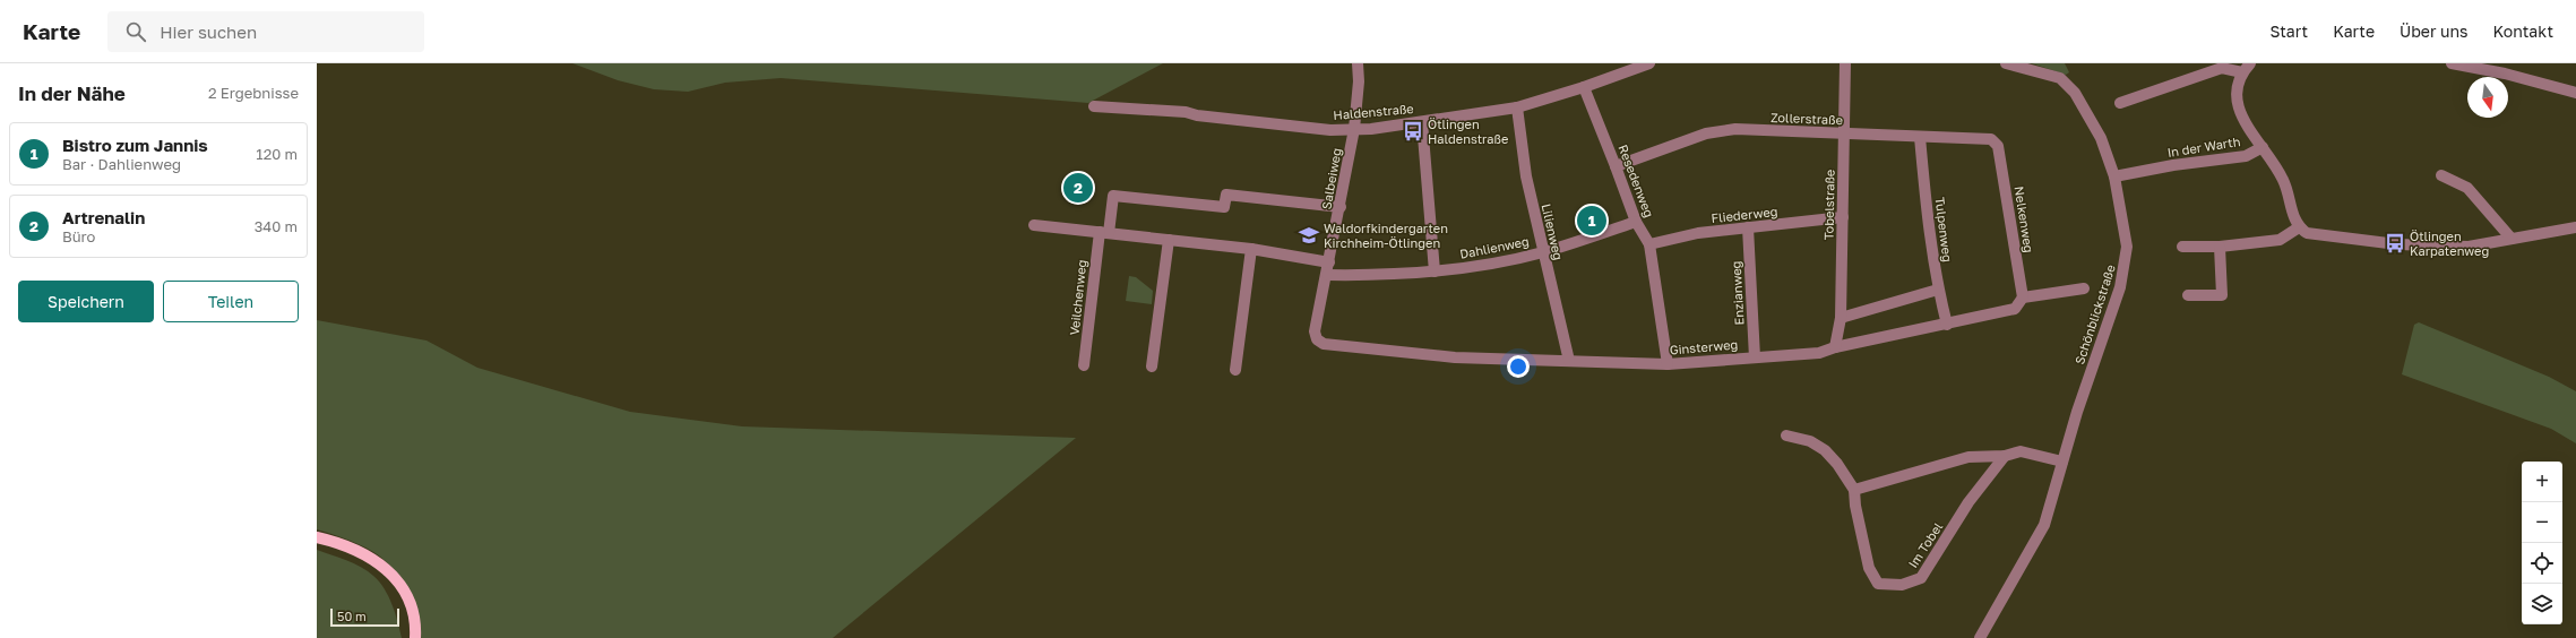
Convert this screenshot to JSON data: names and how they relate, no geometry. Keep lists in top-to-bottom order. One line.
{"streets":{"street":["Haldenstraße","Zollerstraße","In der Warth","Salbeiweg","Resedenweg","Tobelstraße","Fliederweg","Nelkenweg","Tulpenweg","Lilienweg","Dahlienweg","Enzianweg","Veilchenweg","Schönblickstraße","Ginsterweg","Im Tobel"]},"crossings":[["Haldenstraße","Salbeiweg"],["Haldenstraße","Resedenweg"],["Haldenstraße","Lilienweg"],["Zollerstraße","Resedenweg"],["Zollerstraße","Tobelstraße"],["Zollerstraße","Nelkenweg"],["Zollerstraße","Tulpenweg"],["In der Warth","Schönblickstraße"],["Salbeiweg","Dahlienweg"],["Salbeiweg","Veilchenweg"],["Salbeiweg","Ginsterweg"],["Resedenweg","Fliederweg"],["Resedenweg","Dahlienweg"],["Resedenweg","Ginsterweg"],["Tobelstraße","Fliederweg"],["Tobelstraße","Ginsterweg"],["Fliederweg","Enzianweg"],["Nelkenweg","Ginsterweg"],["Tulpenweg","Ginsterweg"],["Lilienweg","Dahlienweg"],["Lilienweg","Ginsterweg"],["Enzianweg","Ginsterweg"]],"places":{"bus stop":["Ötlingen Haldenstraße","Ötlingen Karpatenweg"],"school or university":["Waldorfkindergarten Kirchheim-Ötlingen"]},"scale_bar":"50 m","north":"bottom","page":{"header":"Karte","search":"Hier suchen","nav":["Start","Karte","Über uns","Kontakt"],"heading":["In der Nähe","2 Ergebnisse"],"list":[{"mark":"1","name":"Bistro zum Jannis","note":"Bar · Dahlienweg","value":"120 m"},{"mark":"2","name":"Artrenalin","note":"Büro","value":"340 m"}],"pins":["2","1"],"buttons":["Speichern","Teilen"],"map_buttons":["+","−"],"scale":"50 m"}}
